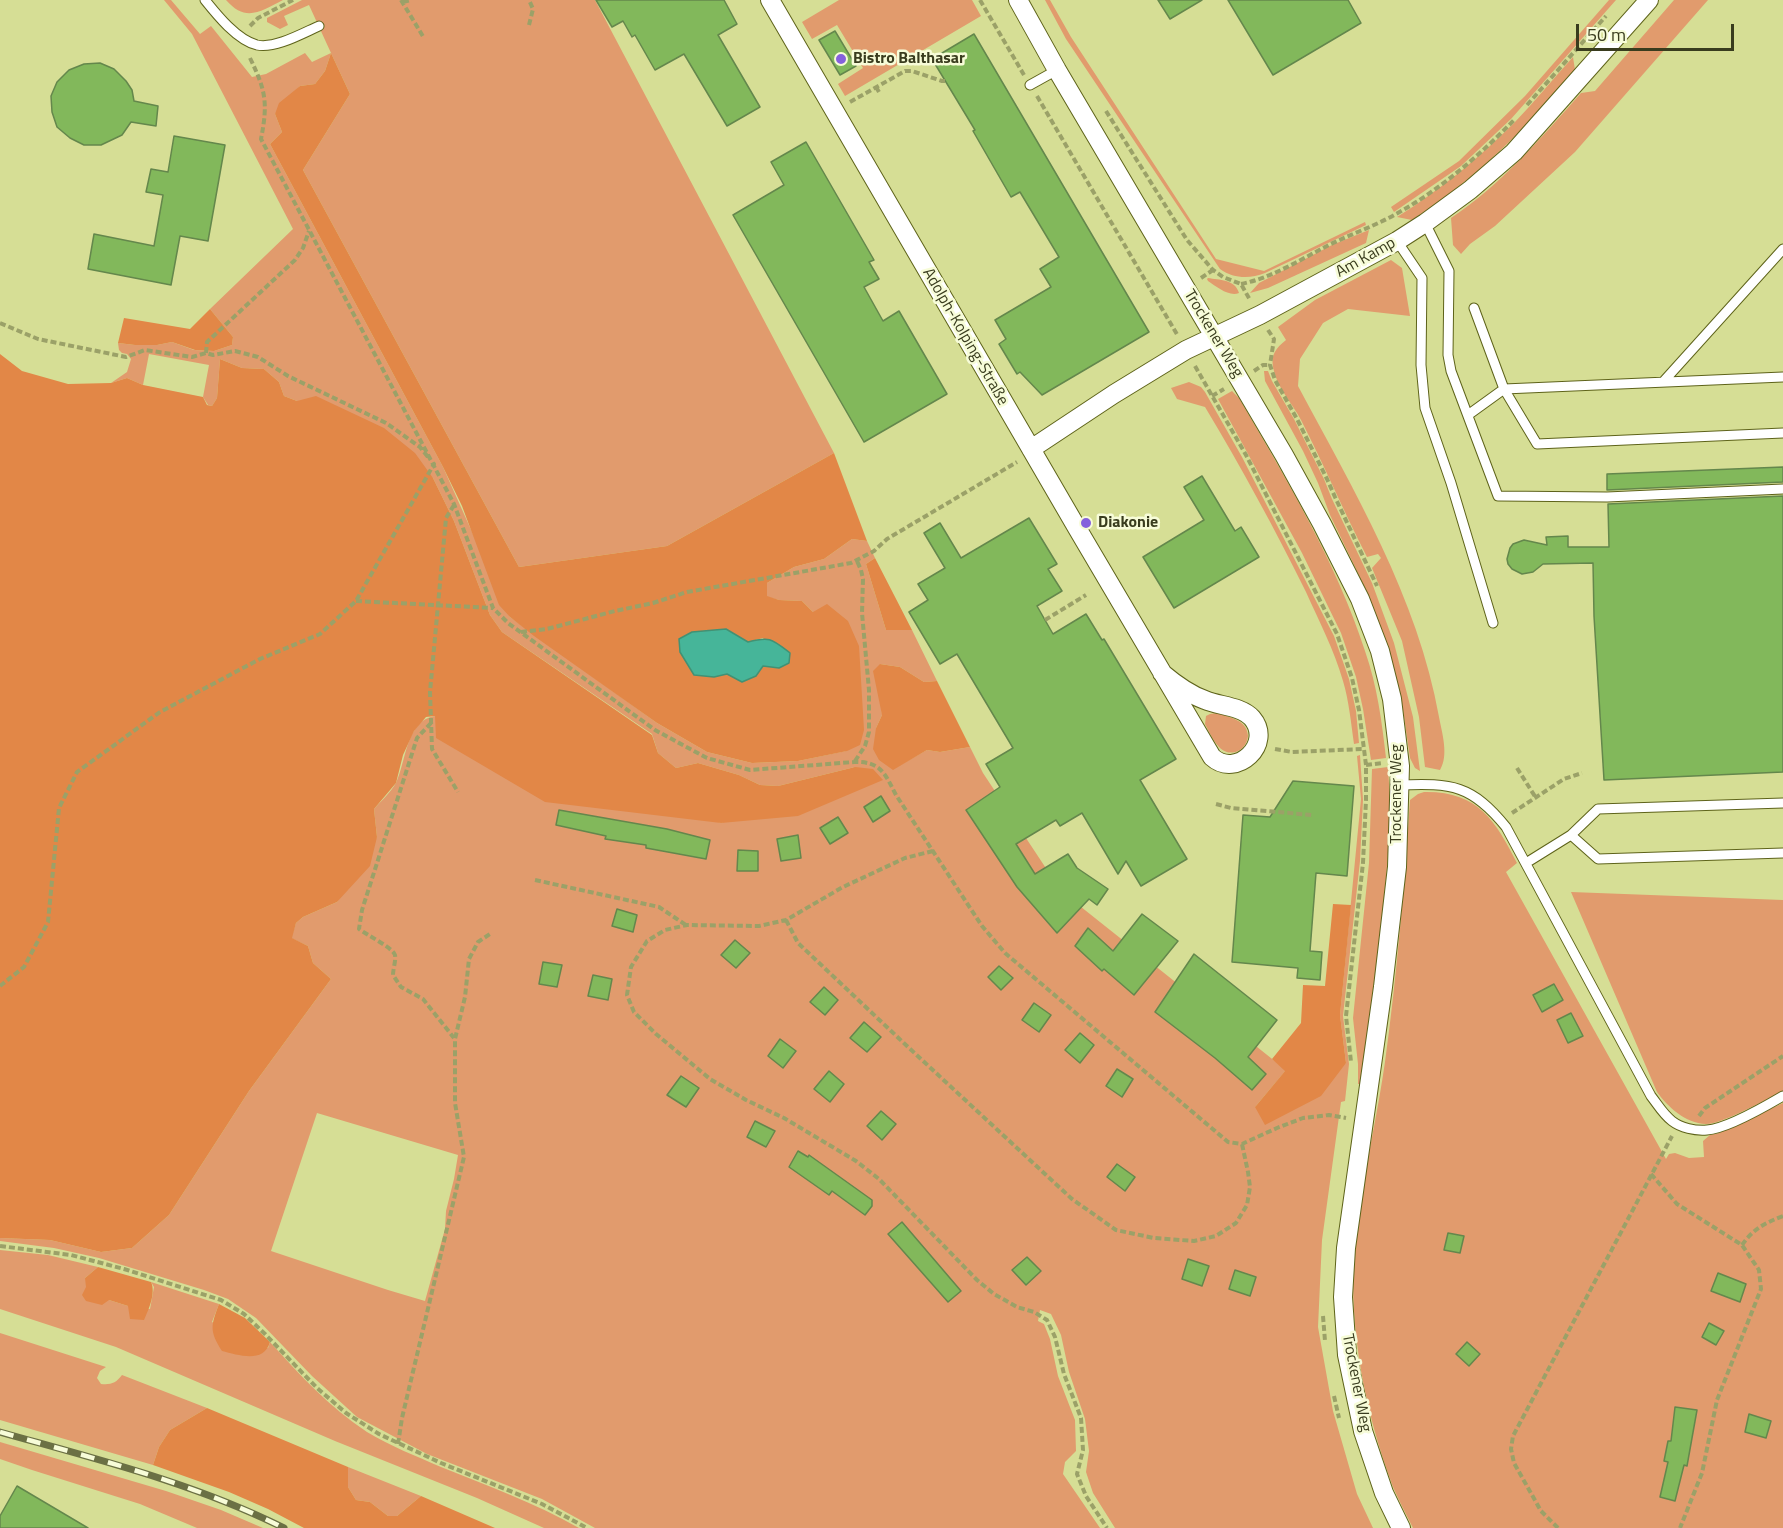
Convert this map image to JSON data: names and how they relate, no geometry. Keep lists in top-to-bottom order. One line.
{"streets":{"street":["Am Kamp","Trockener Weg","Adolph-Kolping-Straße"]},"crossings":[["Am Kamp","Trockener Weg"],["Am Kamp","Adolph-Kolping-Straße"]],"places":["Bistro Balthasar","Diakonie"],"scale_bar":"50 m"}
